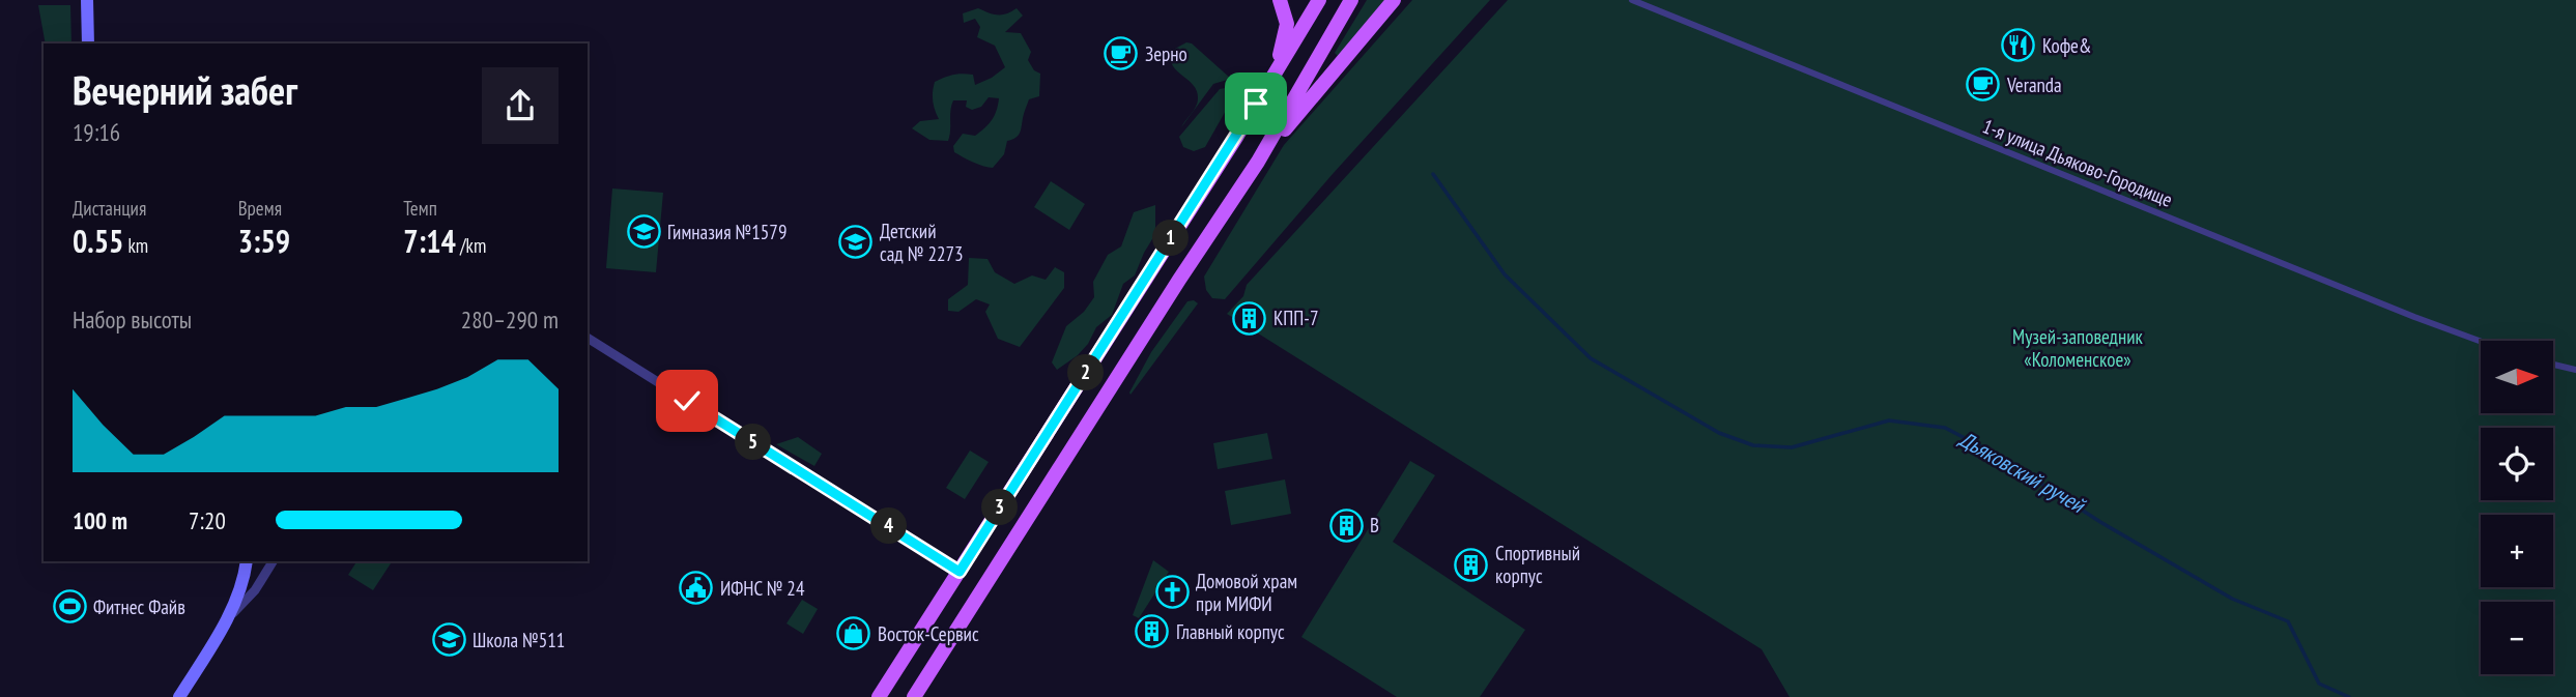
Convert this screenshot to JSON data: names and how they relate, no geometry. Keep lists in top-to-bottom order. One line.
{"streets":{"street":["1-я улица Дьяково-Городище"]},"water":["Дьяковский ручей"],"parks":["Музей-заповедник «Коломенское»"],"places":{"restaurant":["Кофе&"],"cafe":["Зерно","Veranda"],"school or university":["Гимназия №1579","Детский сад № 2273","Школа №511"],"building":["КПП-7","В","Спортивный корпус","Главный корпус"],"public building":["ИФНС № 24"],"church":["Домовой храм при МИФИ"],"sports":["Фитнес Файв"],"shop":["Восток-Сервис"]},"north":"right","page":{"heading":["Вечерний забег","19:16"],"stats":[["Дистанция","0.55 km"],["Время","3:59"],["Темп","7:14 /km"]],"pins":["1","2","5","3","4"],"chart":["Набор высоты","280–290 m"],"map_buttons":["+","−"],"list":[{"name":"100 m","note":"7:20"}]}}
